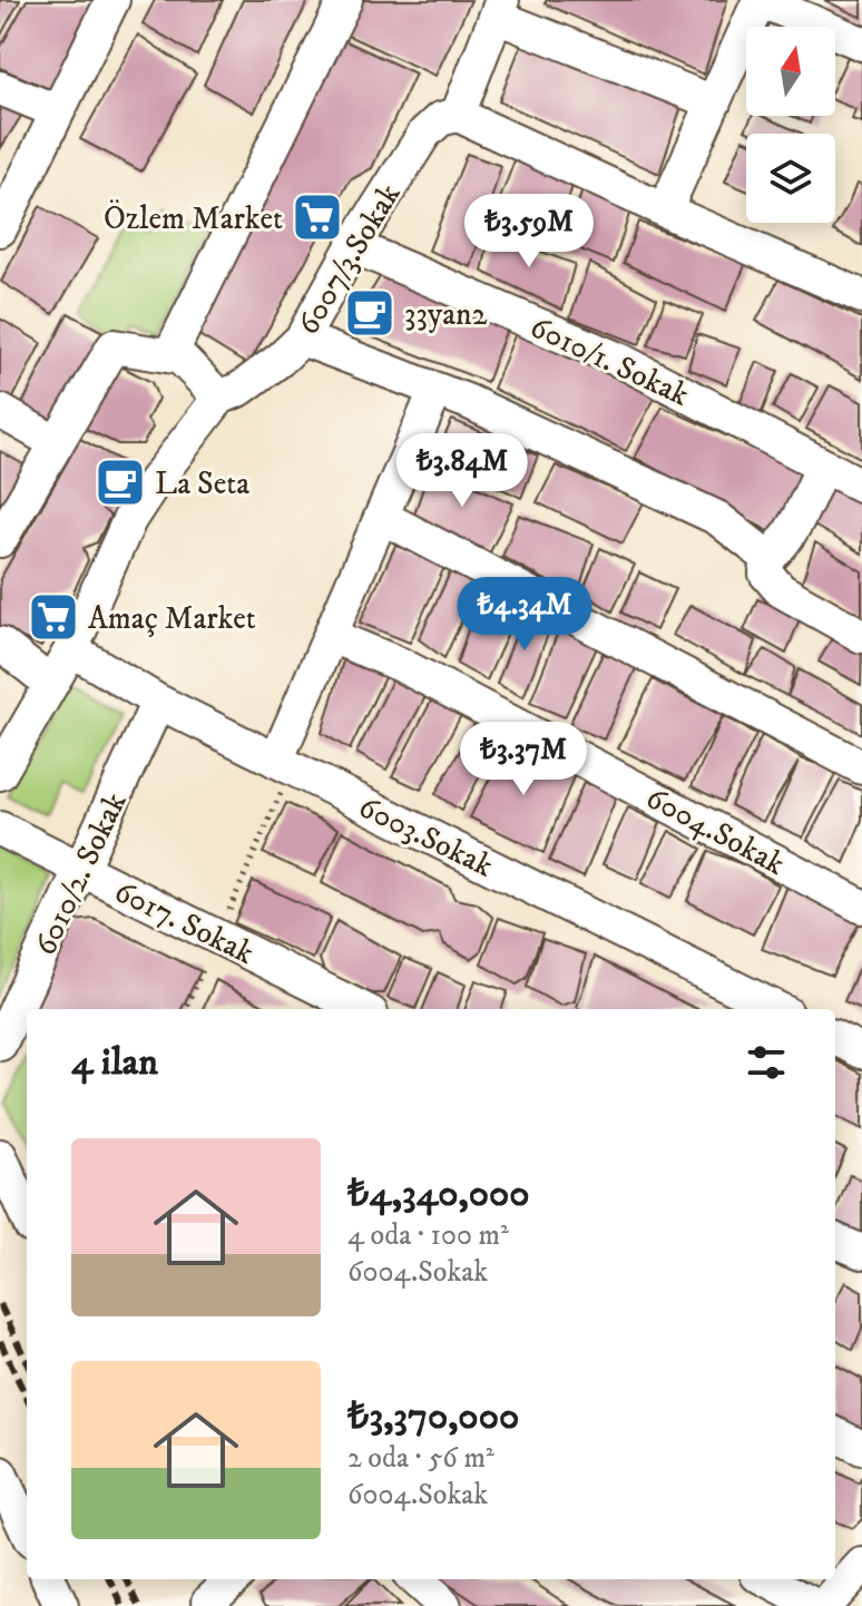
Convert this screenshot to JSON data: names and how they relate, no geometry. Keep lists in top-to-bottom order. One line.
{"streets":{"street":["6007/3.Sokak","6010/1. Sokak","6004.Sokak","6003.Sokak","6010/2. Sokak","6017. Sokak"]},"crossings":[["6007/3.Sokak","6010/1. Sokak"],["6007/3.Sokak","6003.Sokak"],["6003.Sokak","6010/2. Sokak"],["6010/2. Sokak","6017. Sokak"]],"places":{"supermarket":["Özlem Market","Amaç Market"],"cafe":["33yan2","La Seta"]},"north":"top","page":{"price":["₺3.59M","₺3.84M","₺4.34M","₺3.37M"],"heading":"4 ilan","list":[{"name":"₺4,340,000","note":"4 oda · 100 m² · 6004.Sokak"},{"name":"₺3,370,000","note":"2 oda · 56 m² · 6004.Sokak"}]}}
